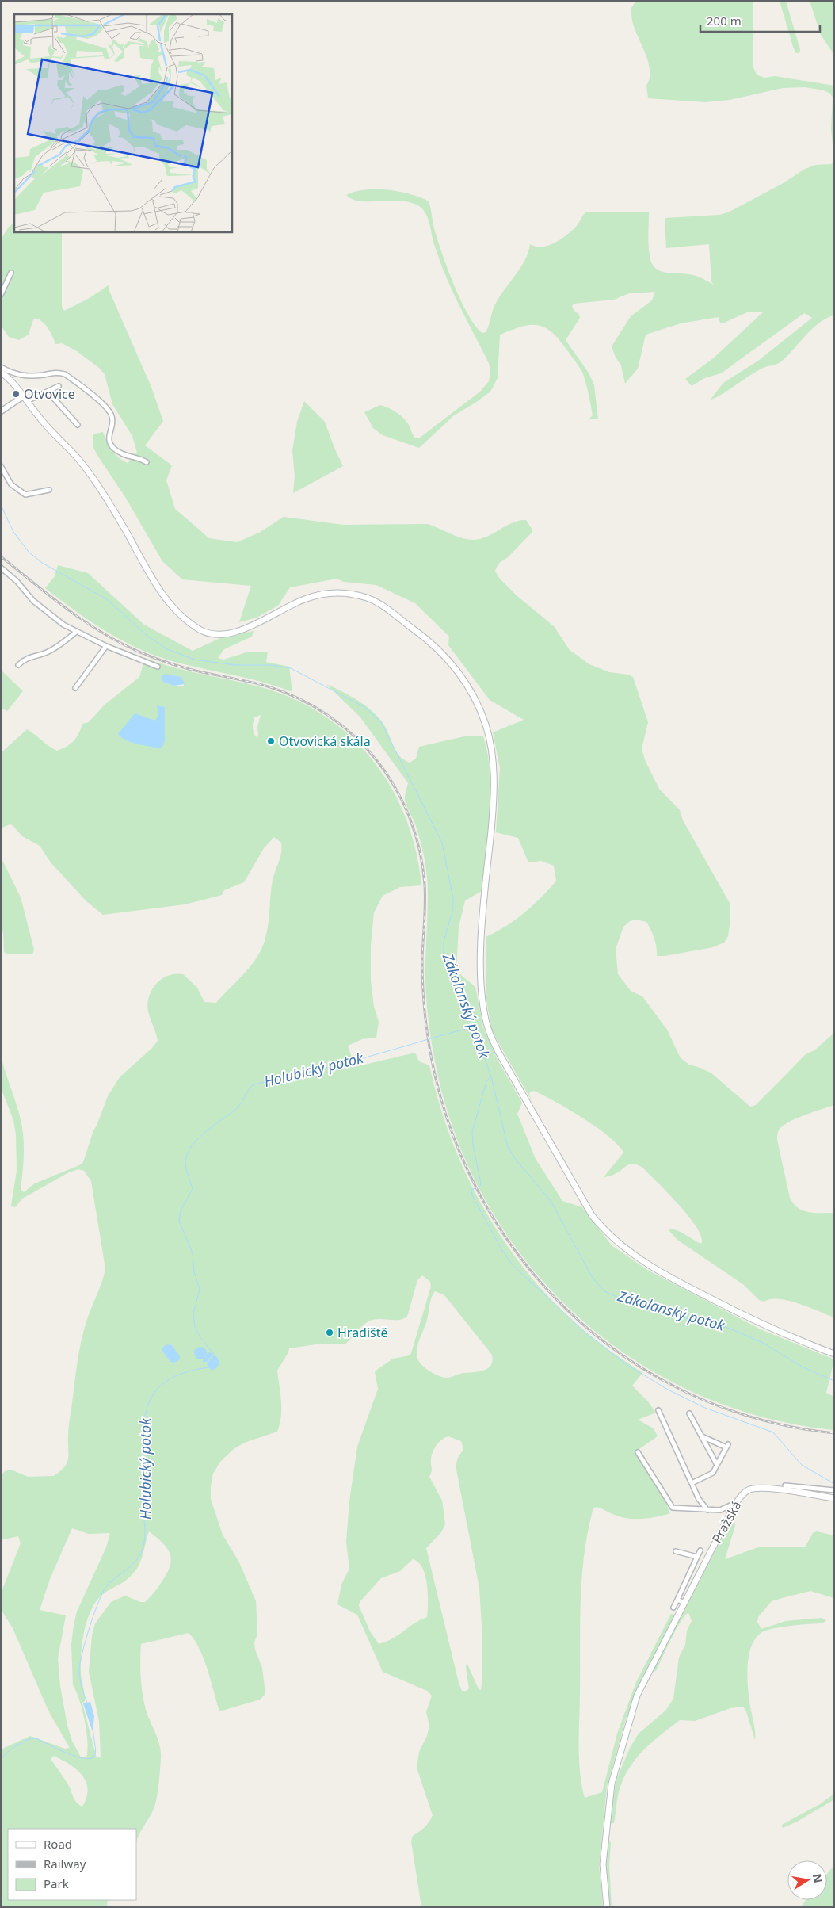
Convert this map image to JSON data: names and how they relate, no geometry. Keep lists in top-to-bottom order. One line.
{"streets":{"main road":["Pražská"]},"water":["Zákolanský potok","Holubický potok"],"places":["Otvovice","Otvovická skála","Hradiště"],"legend":["Road","Railway","Park"],"scale_bar":"200 m","north":"right"}
